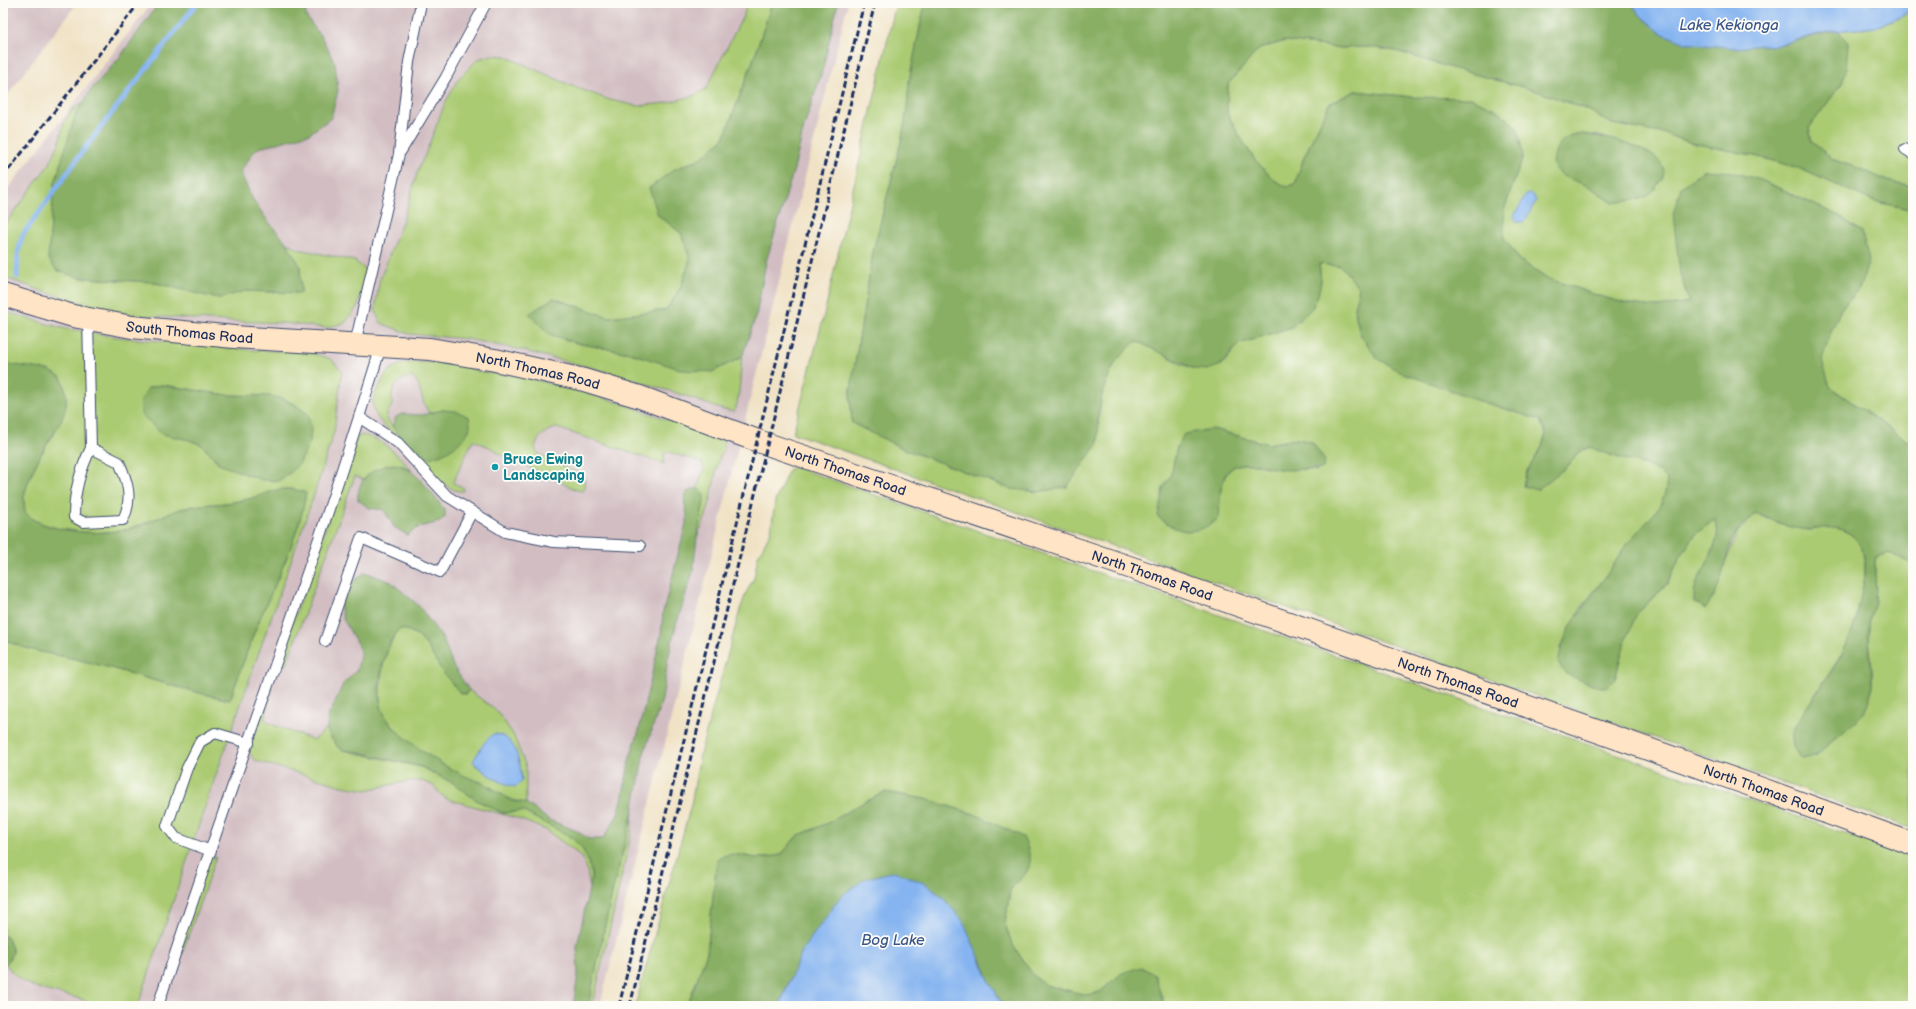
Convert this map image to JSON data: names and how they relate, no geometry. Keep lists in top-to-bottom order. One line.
{"streets":{"main road":["South Thomas Road","North Thomas Road"]},"crossings":[["South Thomas Road","North Thomas Road"]],"water":["Lake Kekionga","Bog Lake"],"places":["Bruce Ewing Landscaping"]}
